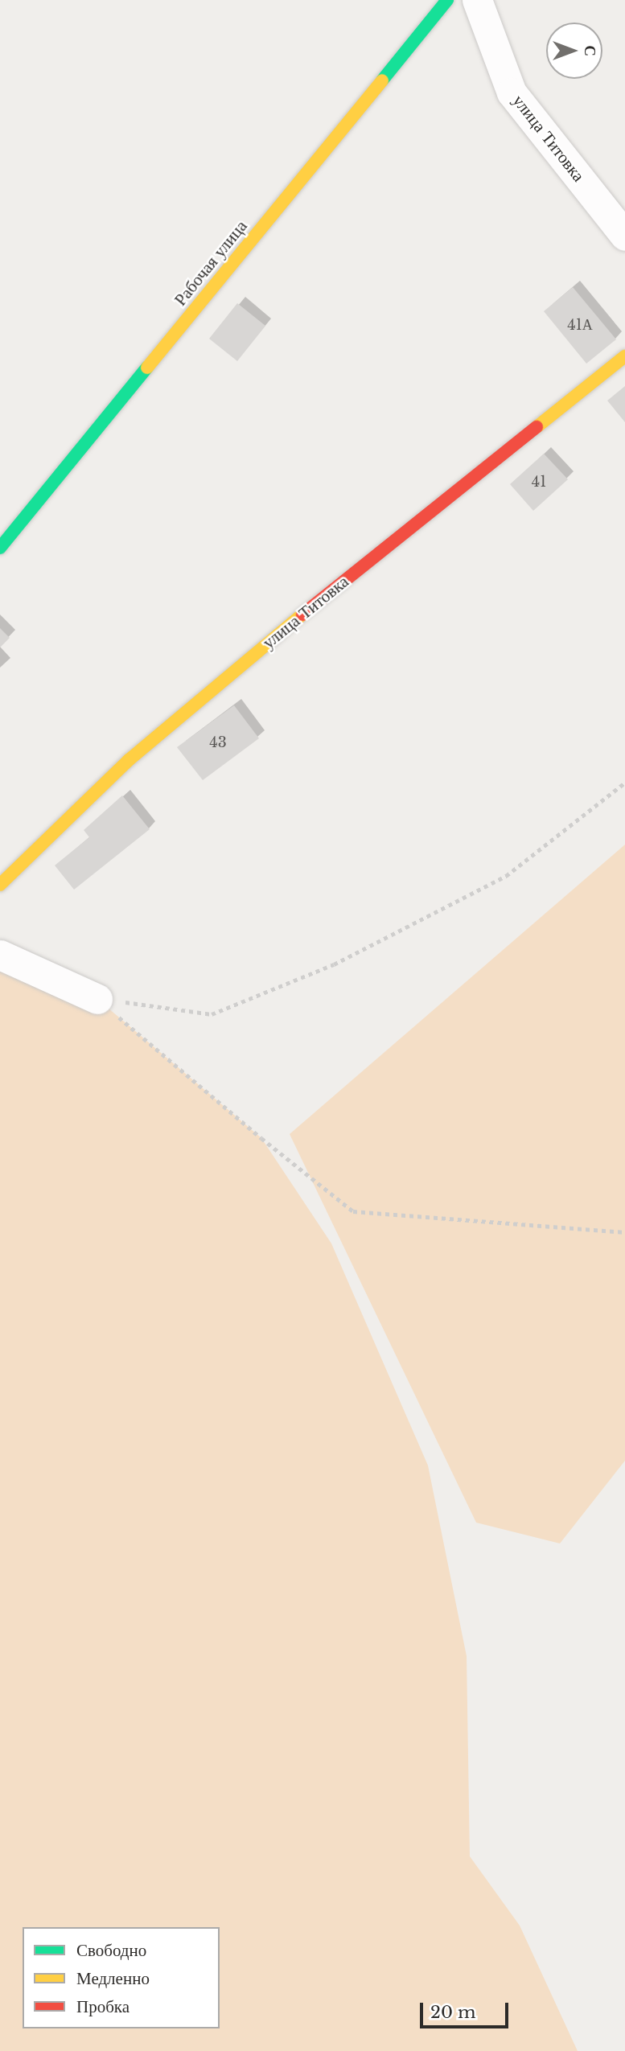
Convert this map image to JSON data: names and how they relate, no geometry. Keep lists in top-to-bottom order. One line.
{"streets":{"street":["улица Титовка","Рабочая улица"]},"house_numbers":["41А","41","43"],"legend":["Свободно","Медленно","Пробка"],"scale_bar":"20 m","north":"right"}
